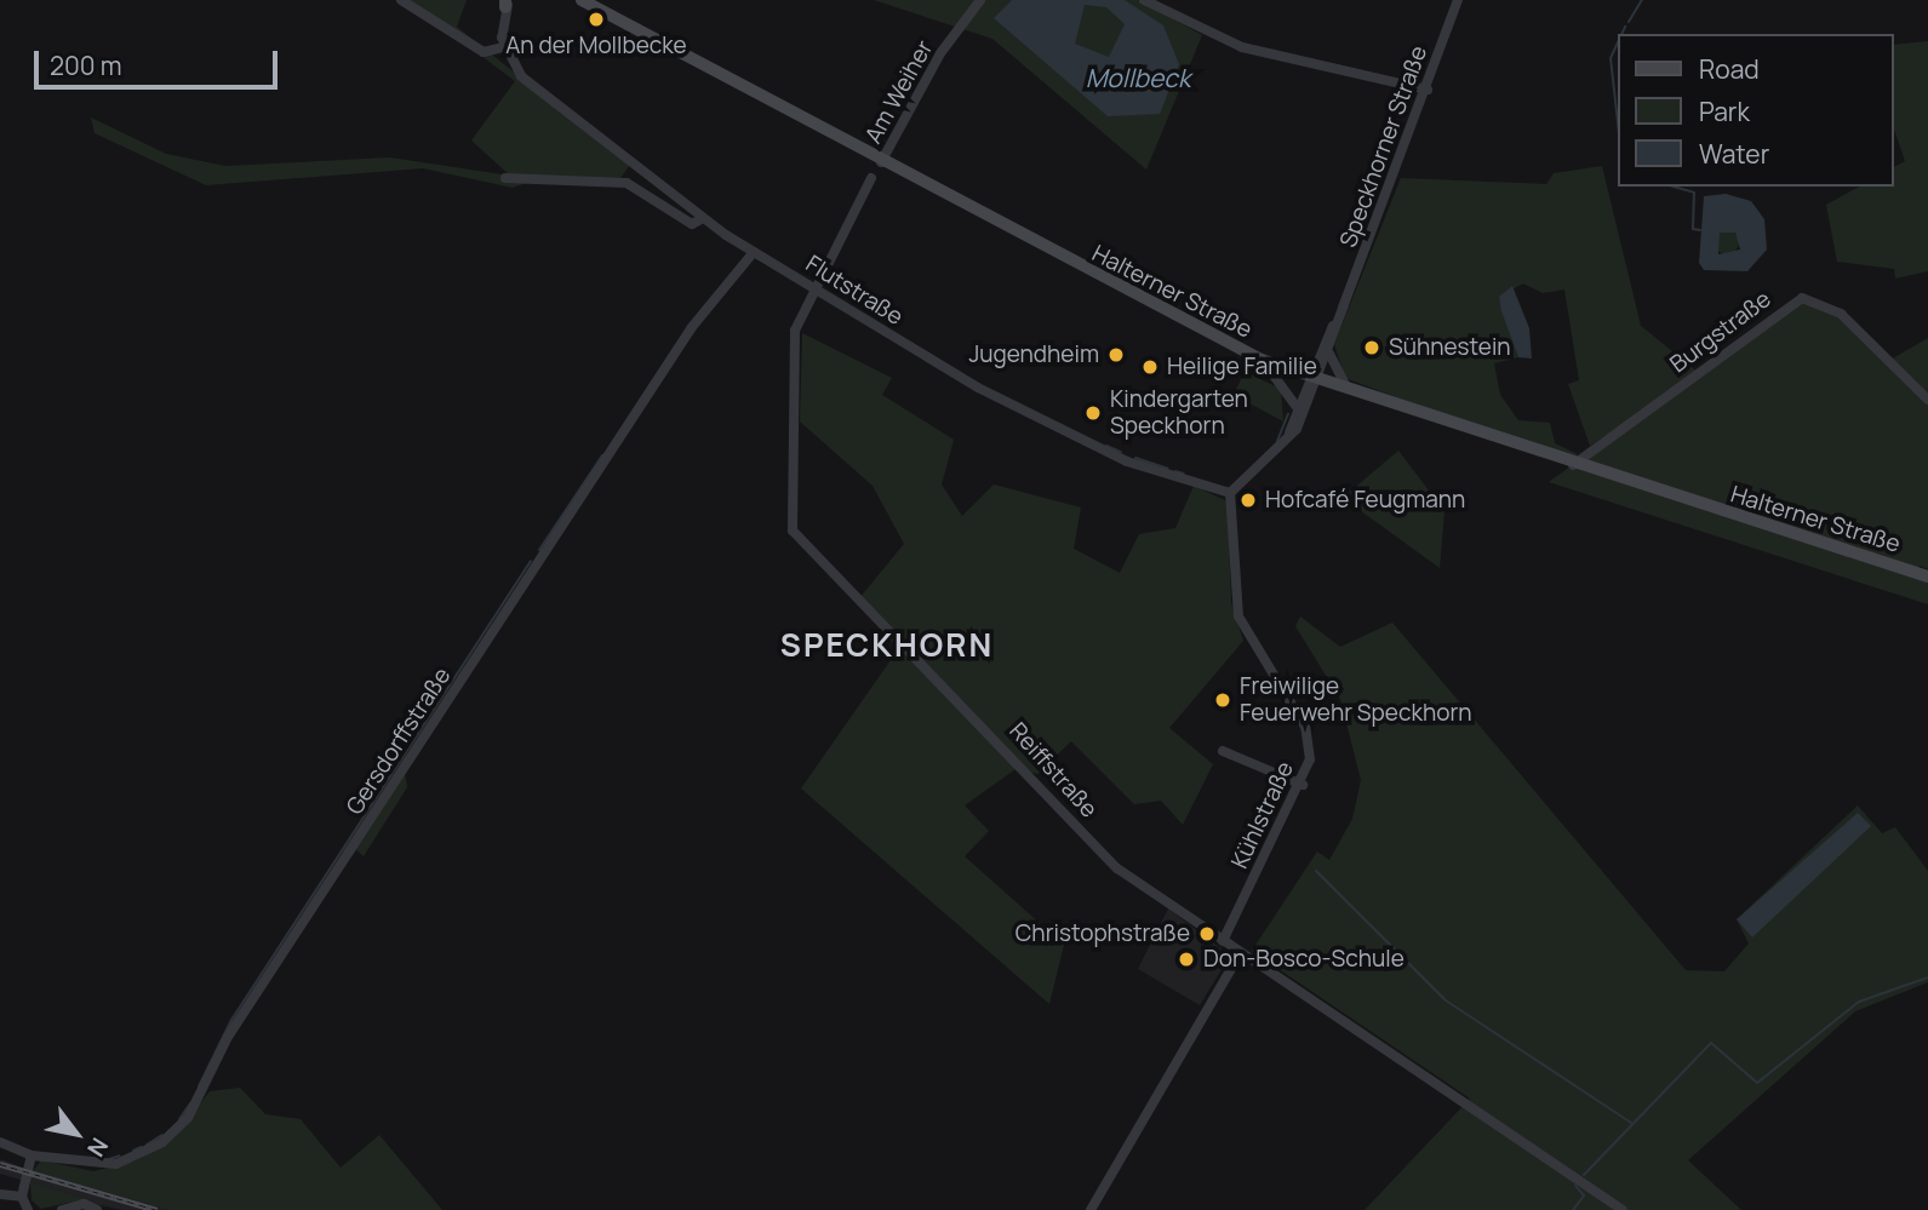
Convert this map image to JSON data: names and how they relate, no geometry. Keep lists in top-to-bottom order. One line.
{"streets":{"main road":["Halterner Straße"],"street":["Am Weiher","Speckhorner Straße","Flutstraße","Burgstraße","Gersdorffstraße","Reiffstraße","Kühlstraße"]},"crossings":[["Am Weiher","Halterner Straße"],["Speckhorner Straße","Halterner Straße"],["Flutstraße","Gersdorffstraße"],["Flutstraße","Reiffstraße"],["Flutstraße","Kühlstraße"],["Halterner Straße","Burgstraße"],["Reiffstraße","Kühlstraße"]],"districts":["SPECKHORN"],"water":["Mollbeck"],"places":["An der Mollbecke","Sühnestein","Jugendheim","Heilige Familie","Kindergarten Speckhorn","Hofcafé Feugmann","Freiwilige Feuerwehr Speckhorn","Christophstraße","Don-Bosco-Schule"],"legend":["Road","Park","Water"],"scale_bar":"200 m","north":"bottom right"}
